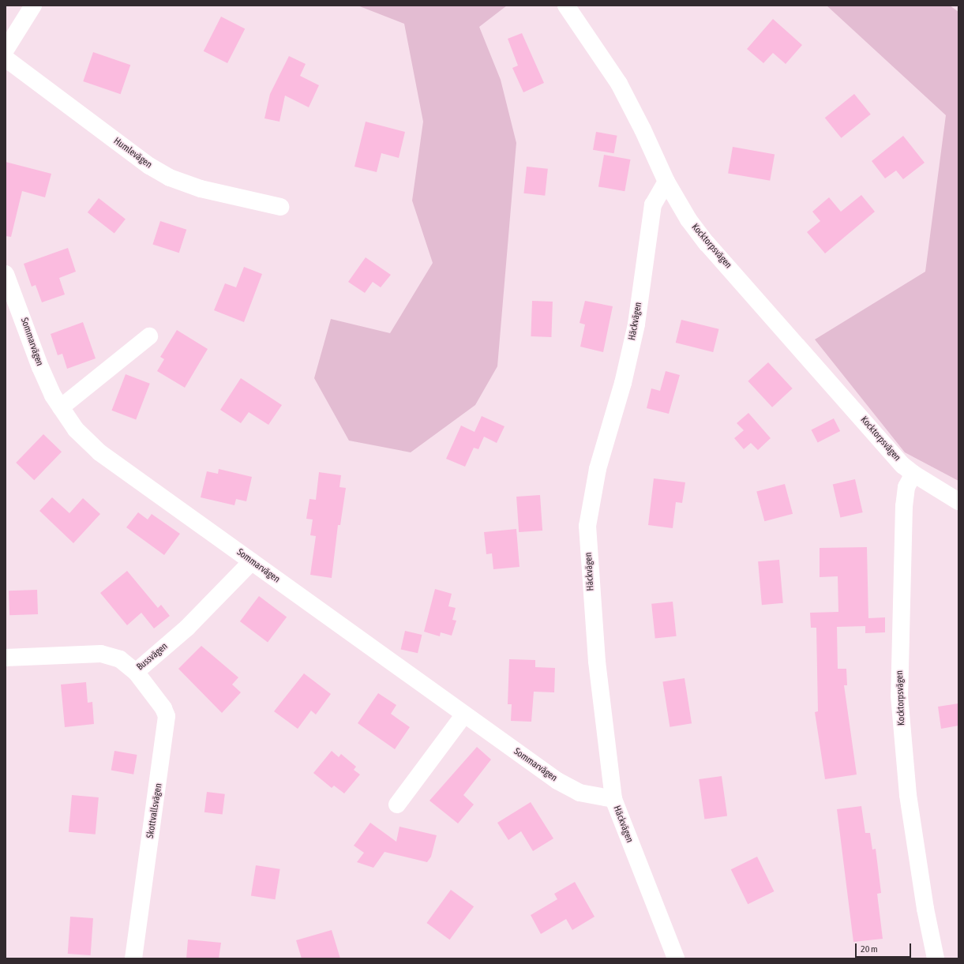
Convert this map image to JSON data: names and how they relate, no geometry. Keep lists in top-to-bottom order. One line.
{"streets":{"street":["Humlevägen","Kocktorpsvägen","Häckvägen","Sommarvägen","Bussvägen","Skottvallsvägen"]},"crossings":[["Kocktorpsvägen","Häckvägen"],["Häckvägen","Sommarvägen"],["Sommarvägen","Bussvägen"],["Bussvägen","Skottvallsvägen"]],"scale_bar":"20 m"}
